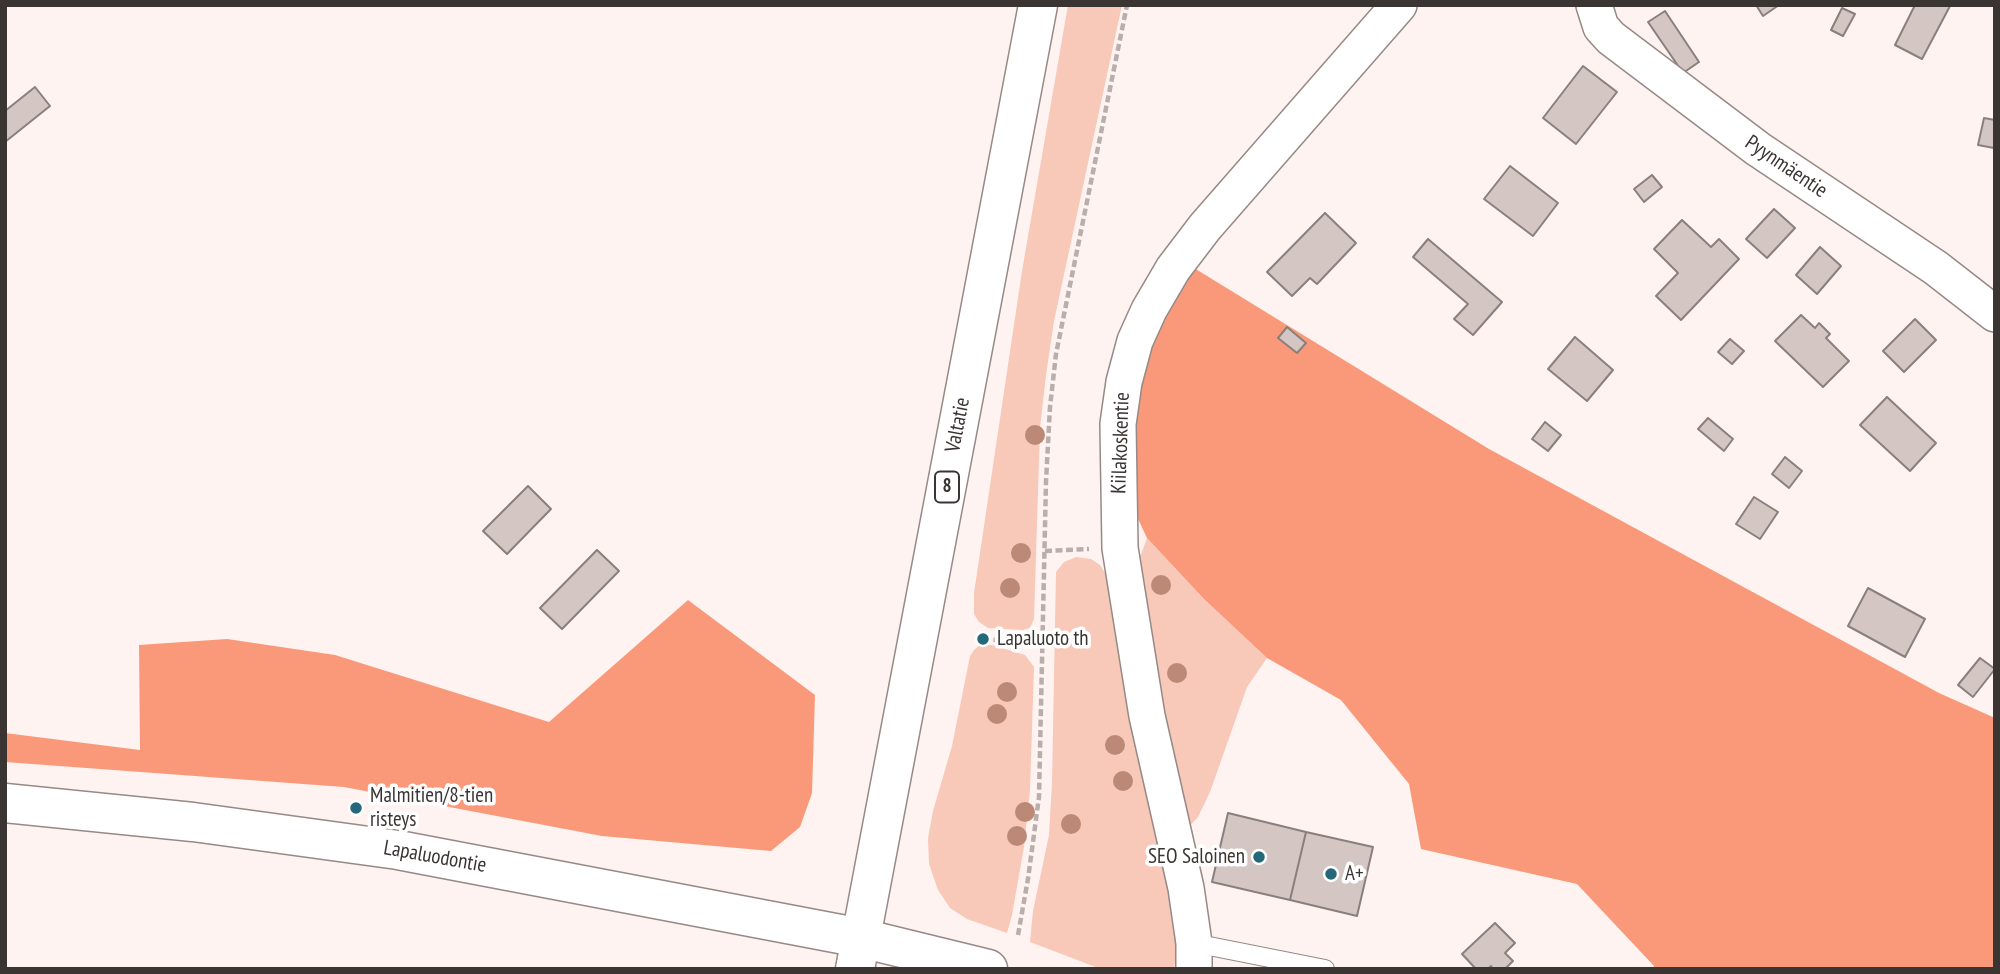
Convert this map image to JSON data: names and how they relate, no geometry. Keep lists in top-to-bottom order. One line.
{"streets":{"main road":["Valtatie","8","Lapaluodontie"],"street":["Pyynmäentie","Kiilakoskentie"]},"crossings":[["Valtatie","Lapaluodontie"]],"places":["Lapaluoto th","Malmitien/8-tien risteys","SEO Saloinen","A+"]}
